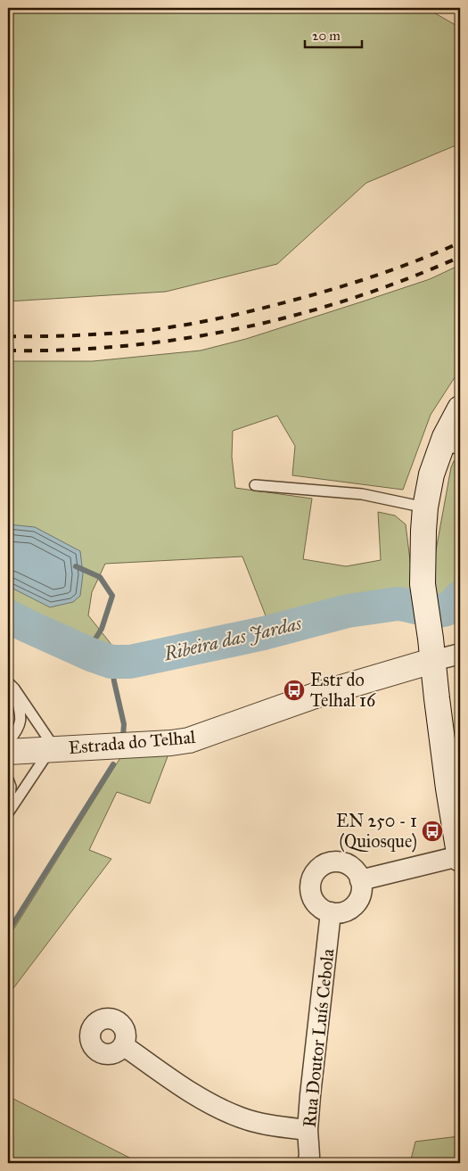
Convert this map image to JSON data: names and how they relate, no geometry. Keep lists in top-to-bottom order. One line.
{"streets":{"main road":["Estrada do Telhal"],"street":["Rua Doutor Luís Cebola"]},"water":["Ribeira das Jardas"],"places":{"bus stop":["Estr do Telhal 16","EN 250 - 1 (Quiosque)"]},"scale_bar":"20 m"}
